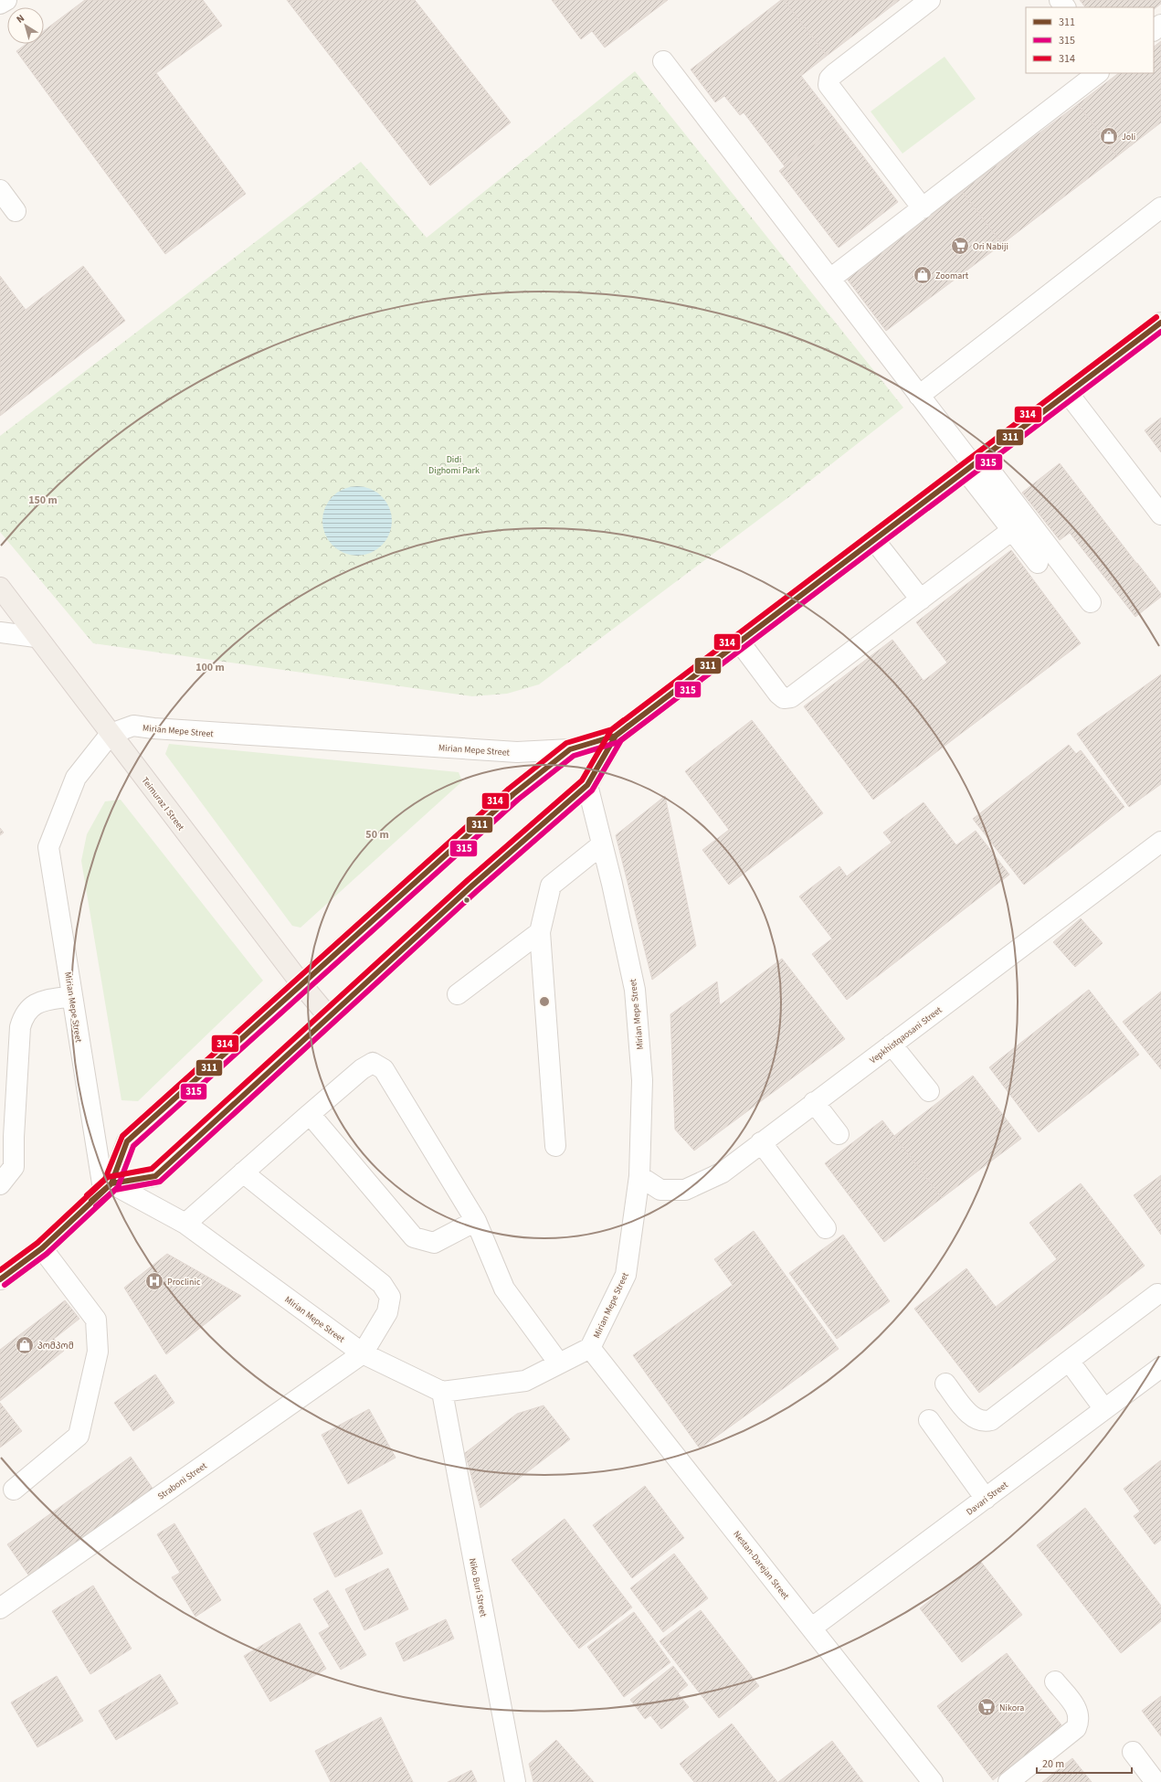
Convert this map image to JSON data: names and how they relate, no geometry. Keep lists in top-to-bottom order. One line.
{"streets":{"main road":["Mirian Mepe Street","Teimuraz I Street"],"street":["Vepkhistqaosani Street","Straboni Street","Davari Street","Nestan-Darejan Street","Niko Buri Street"]},"crossings":[["Mirian Mepe Street","Teimuraz I Street"],["Mirian Mepe Street","Vepkhistqaosani Street"],["Mirian Mepe Street","Straboni Street"],["Mirian Mepe Street","Nestan-Darejan Street"],["Mirian Mepe Street","Niko Buri Street"],["Davari Street","Nestan-Darejan Street"]],"parks":["Didi Dighomi Park"],"places":{"shop":["Joli","Zoomart","პომპომ"],"supermarket":["Ori Nabiji","Nikora"],"hospital":["Proclinic"]},"lines":["transit line 314","transit line 311","transit line 315"],"legend":["311","315","314"],"scale_bar":"20 m","north":"top left","rings":["150 m","100 m","50 m"]}
